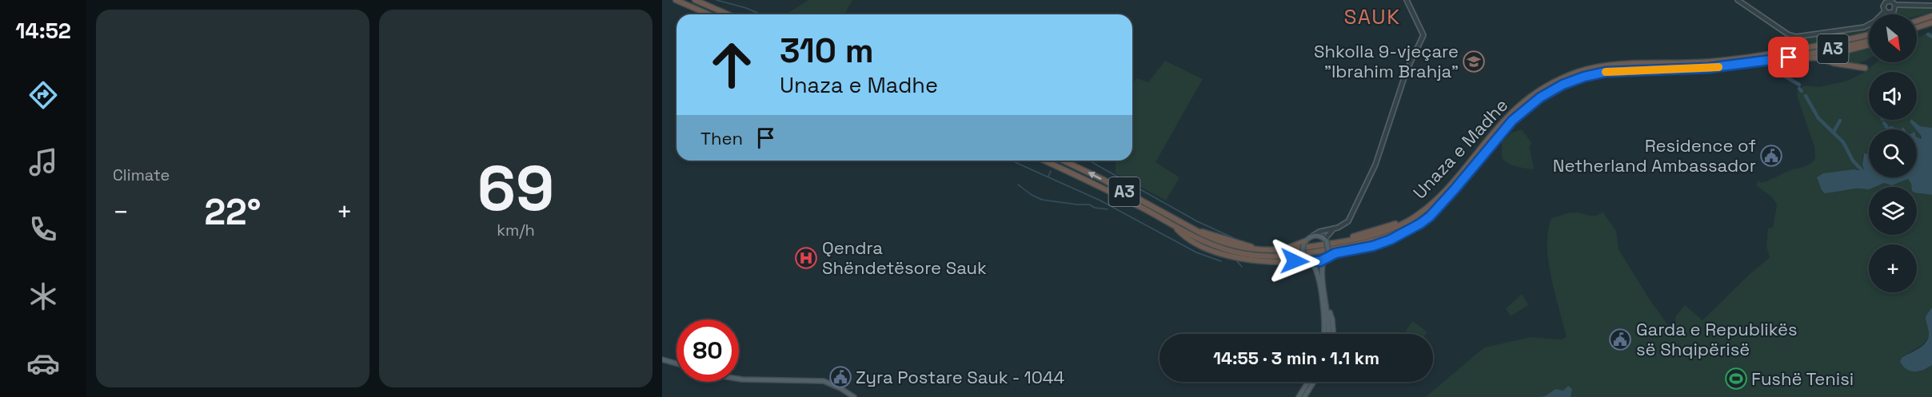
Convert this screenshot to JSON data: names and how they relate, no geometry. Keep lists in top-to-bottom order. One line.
{"streets":{"highway":["A3","Unaza e Madhe"]},"districts":["SAUK"],"places":{"school or university":["Shkolla 9-vjeçare \"Ibrahim Brahja\""],"public building":["Residence of Netherland Ambassador","Garda e Republikës së Shqipërisë","Zyra Postare Sauk - 1044"],"hospital":["Qendra Shëndetësore Sauk"],"sports":["Fushë Tenisi"]},"north":"bottom right","page":{"tabs":"14:52","tile":["Climate",["69","km/h"]],"map_buttons":"+","turn":["310 m","Unaza e Madhe"],"then":"Then","heat":["−","22°","+"],"limit":"80","trip":"14:55 · 3 min · 1.1 km"}}
